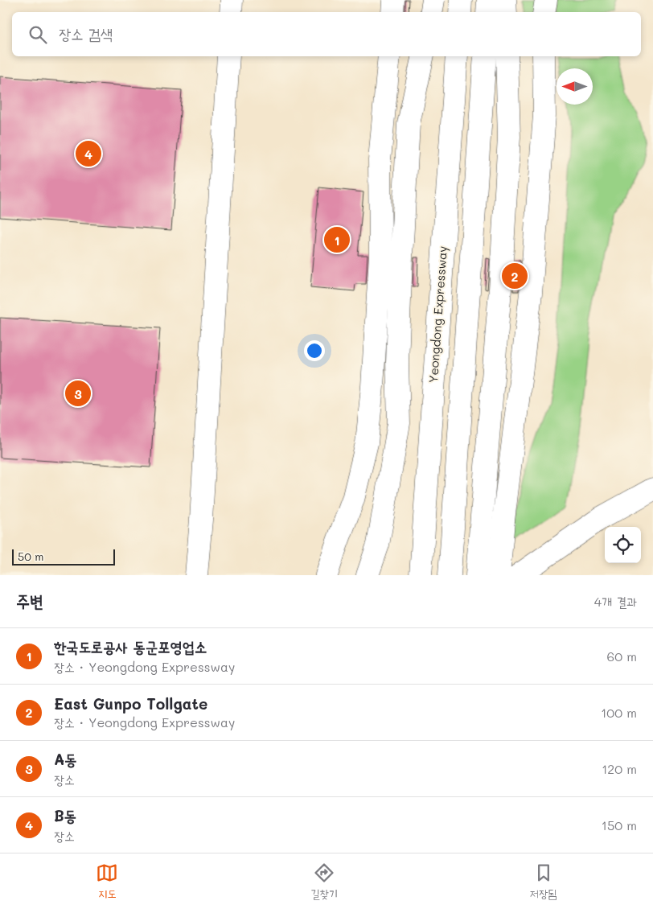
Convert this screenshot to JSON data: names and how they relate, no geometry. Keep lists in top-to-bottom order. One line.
{"streets":{"main road":["Yeongdong Expressway"]},"scale_bar":"50 m","north":"left","page":{"search":"장소 검색","pins":["4","1","2","3"],"scale":"50 m","heading":["주변","4개 결과"],"list":[{"mark":"1","name":"한국도로공사 동군포영업소","note":"장소 · Yeongdong Expressway","value":"60 m"},{"mark":"2","name":"East Gunpo Tollgate","note":"장소 · Yeongdong Expressway","value":"100 m"},{"mark":"3","name":"A동","note":"장소","value":"120 m"},{"mark":"4","name":"B동","note":"장소","value":"150 m"}],"nav":["지도","길찾기","저장됨"]}}
